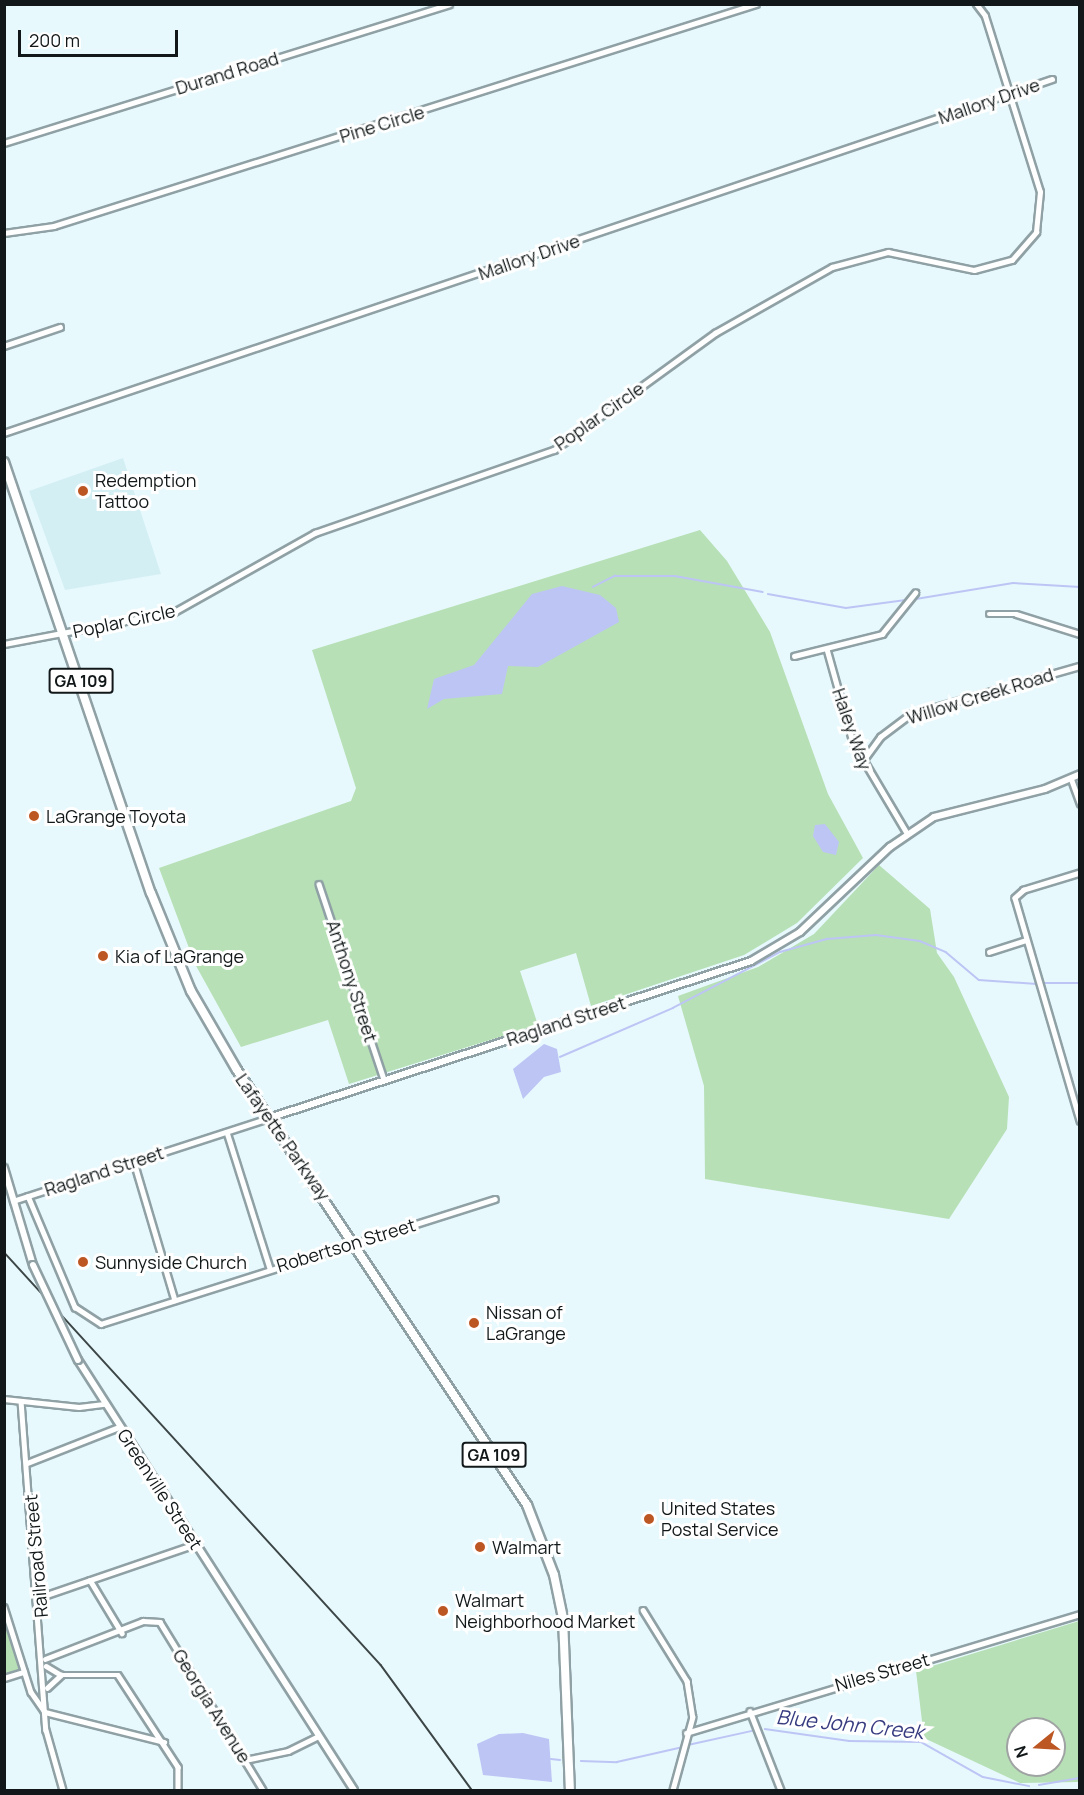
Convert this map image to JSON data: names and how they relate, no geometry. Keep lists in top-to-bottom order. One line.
{"streets":{"highway":["GA 109","Lafayette Parkway"],"street":["Durand Road","Mallory Drive","Pine Circle","Poplar Circle","Willow Creek Road","Haley Way","Anthony Street","Ragland Street","Robertson Street","Greenville Street","Railroad Street","Niles Street","Georgia Avenue"]},"crossings":[["Mallory Drive","Poplar Circle"],["Poplar Circle","Lafayette Parkway"],["Willow Creek Road","Haley Way"],["Haley Way","Ragland Street"],["Anthony Street","Ragland Street"],["Ragland Street","Lafayette Parkway"],["Ragland Street","Robertson Street"],["Ragland Street","Greenville Street"],["Lafayette Parkway","Robertson Street"]],"water":["Blue John Creek"],"places":["Redemption Tattoo","LaGrange Toyota","Kia of LaGrange","Sunnyside Church","Nissan of LaGrange","United States Postal Service","Walmart","Walmart Neighborhood Market"],"scale_bar":"200 m","north":"left"}
